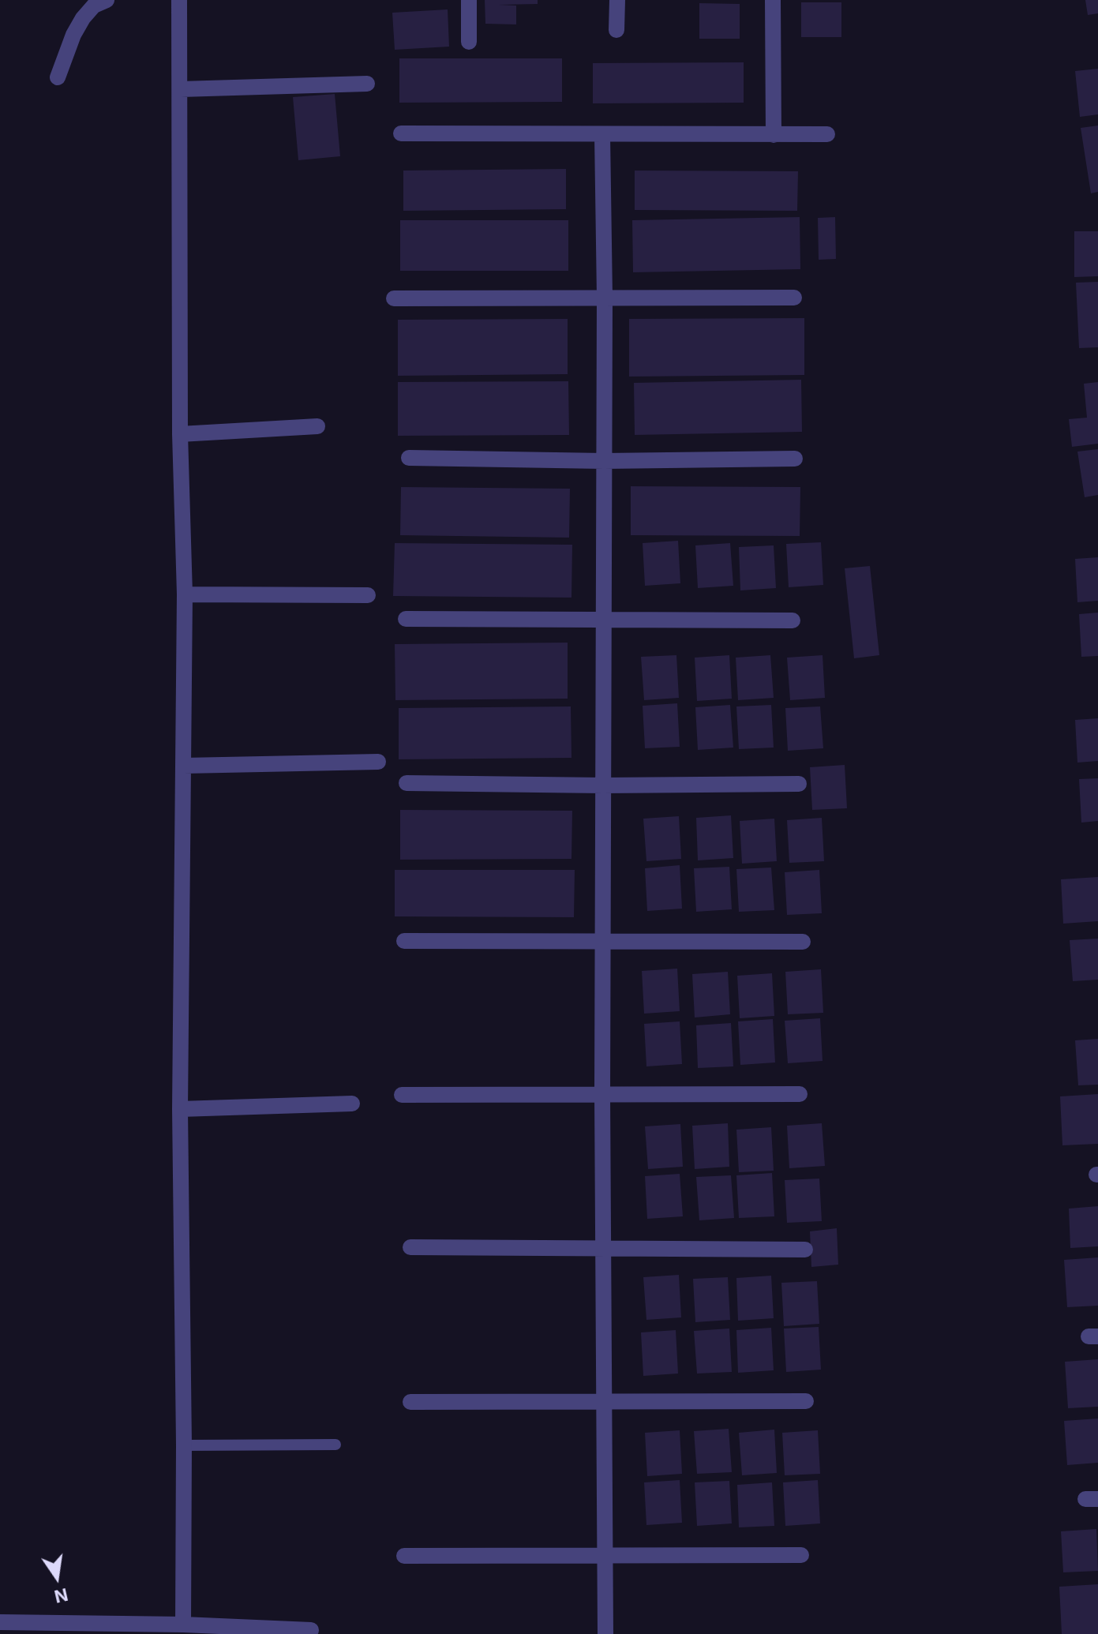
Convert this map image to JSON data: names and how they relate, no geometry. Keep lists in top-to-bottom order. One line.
{"north":"bottom"}
